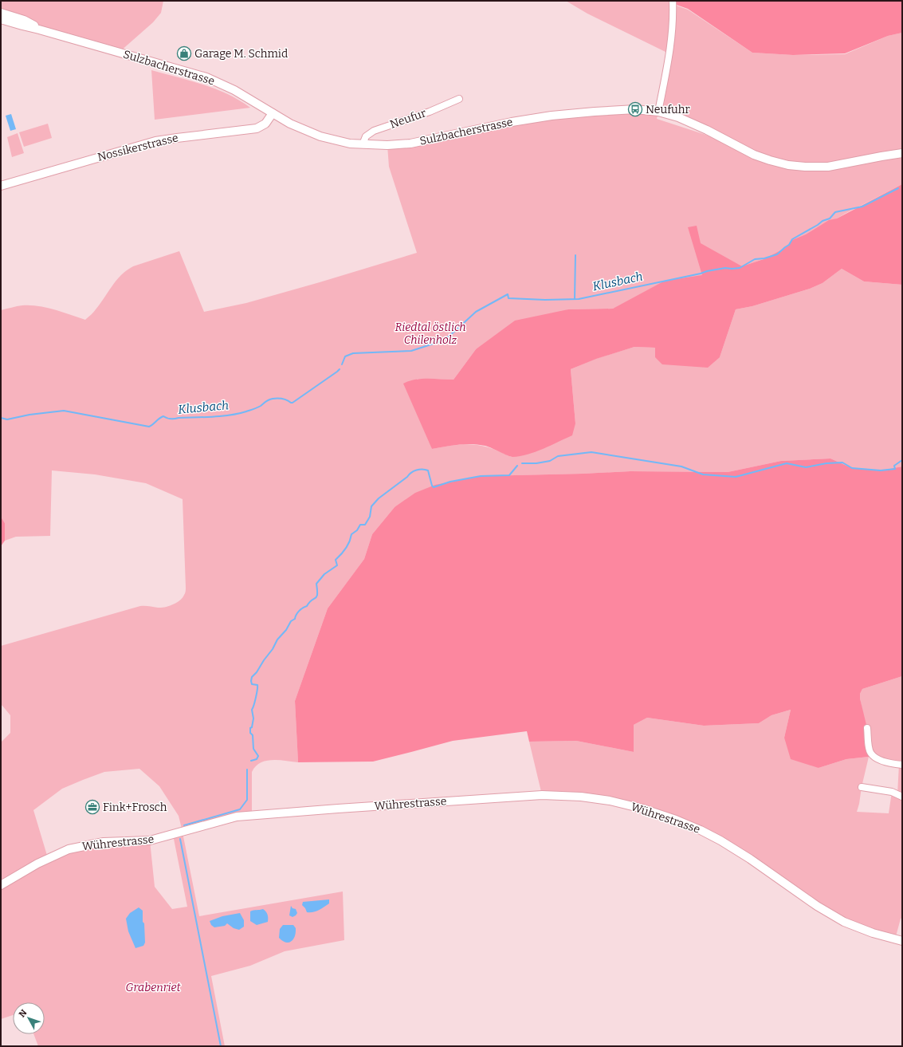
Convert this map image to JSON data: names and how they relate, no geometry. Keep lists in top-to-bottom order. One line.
{"streets":{"street":["Sulzbacherstrasse","Neufur","Nossikerstrasse","Wührestrasse"]},"crossings":[["Sulzbacherstrasse","Neufur"],["Sulzbacherstrasse","Nossikerstrasse"]],"water":["Klusbach"],"parks":["Riedtal östlich Chilenholz","Grabenriet"],"places":{"shop":["Garage M. Schmid"],"bus stop":["Neufuhr"],"office":["Fink+Frosch"]},"north":"top left"}
